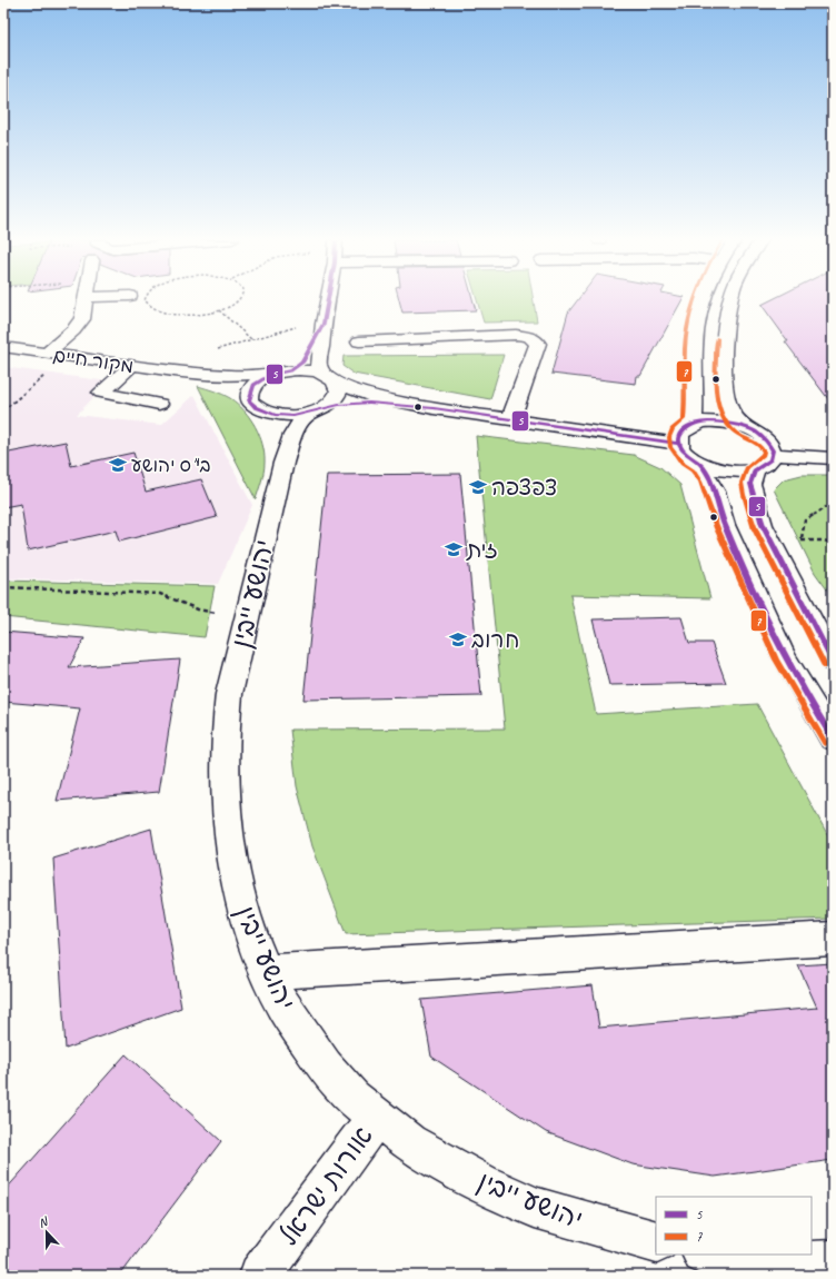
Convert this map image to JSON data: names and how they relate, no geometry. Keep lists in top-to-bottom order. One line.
{"streets":{"street":["מקור חיים","יהושע ייבין","אורות ישראל"]},"crossings":[["מקור חיים","יהושע ייבין"],["יהושע ייבין","אורות ישראל"]],"places":{"school or university":["בי\"ס יהושע","צפצפה","זית","חרוב"]},"lines":["transit line 5","transit line 7"],"legend":["5","7"],"north":"top"}
